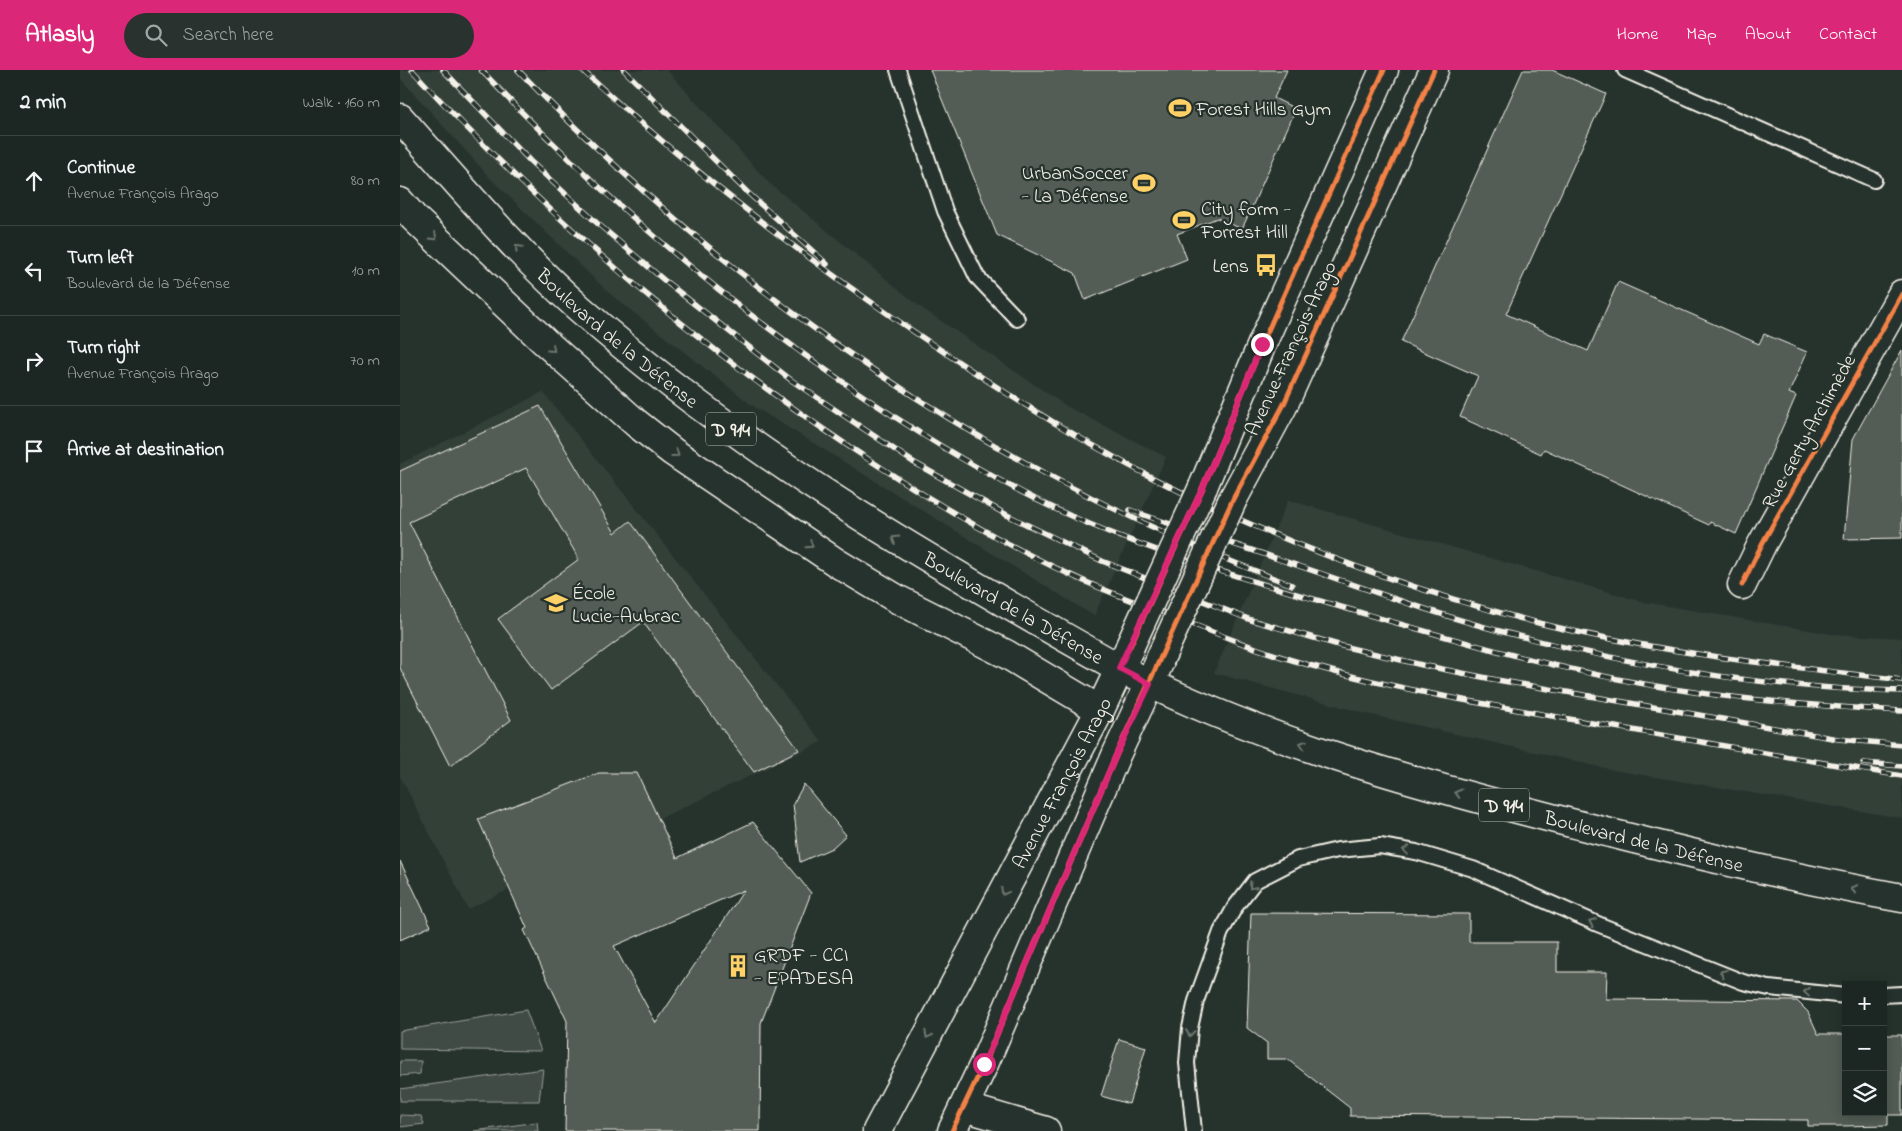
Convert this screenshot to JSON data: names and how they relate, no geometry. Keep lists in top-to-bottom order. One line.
{"streets":{"main road":["Boulevard de la Défense","Avenue François Arago","D 914","Rue Gerty Archimède"]},"crossings":[["Boulevard de la Défense","Avenue François Arago"],["Avenue François Arago","D 914"]],"places":{"sports":["Forest Hills Gym","UrbanSoccer - La Défense","City form - Forrest Hill"],"bus stop":["Lens"],"school or university":["École Lucie-Aubrac"],"building":["GRDF - CCI - EPADESA"]},"page":{"header":"Atlasly","search":"Search here","nav":["Home","Map","About","Contact"],"heading":["2 min","Walk · 160 m"],"list":[["Continue","Avenue François Arago","80 m"],["Turn left","Boulevard de la Défense","10 m"],["Turn right","Avenue François Arago","70 m"],"Arrive at destination"],"map_buttons":["+","−"]}}
